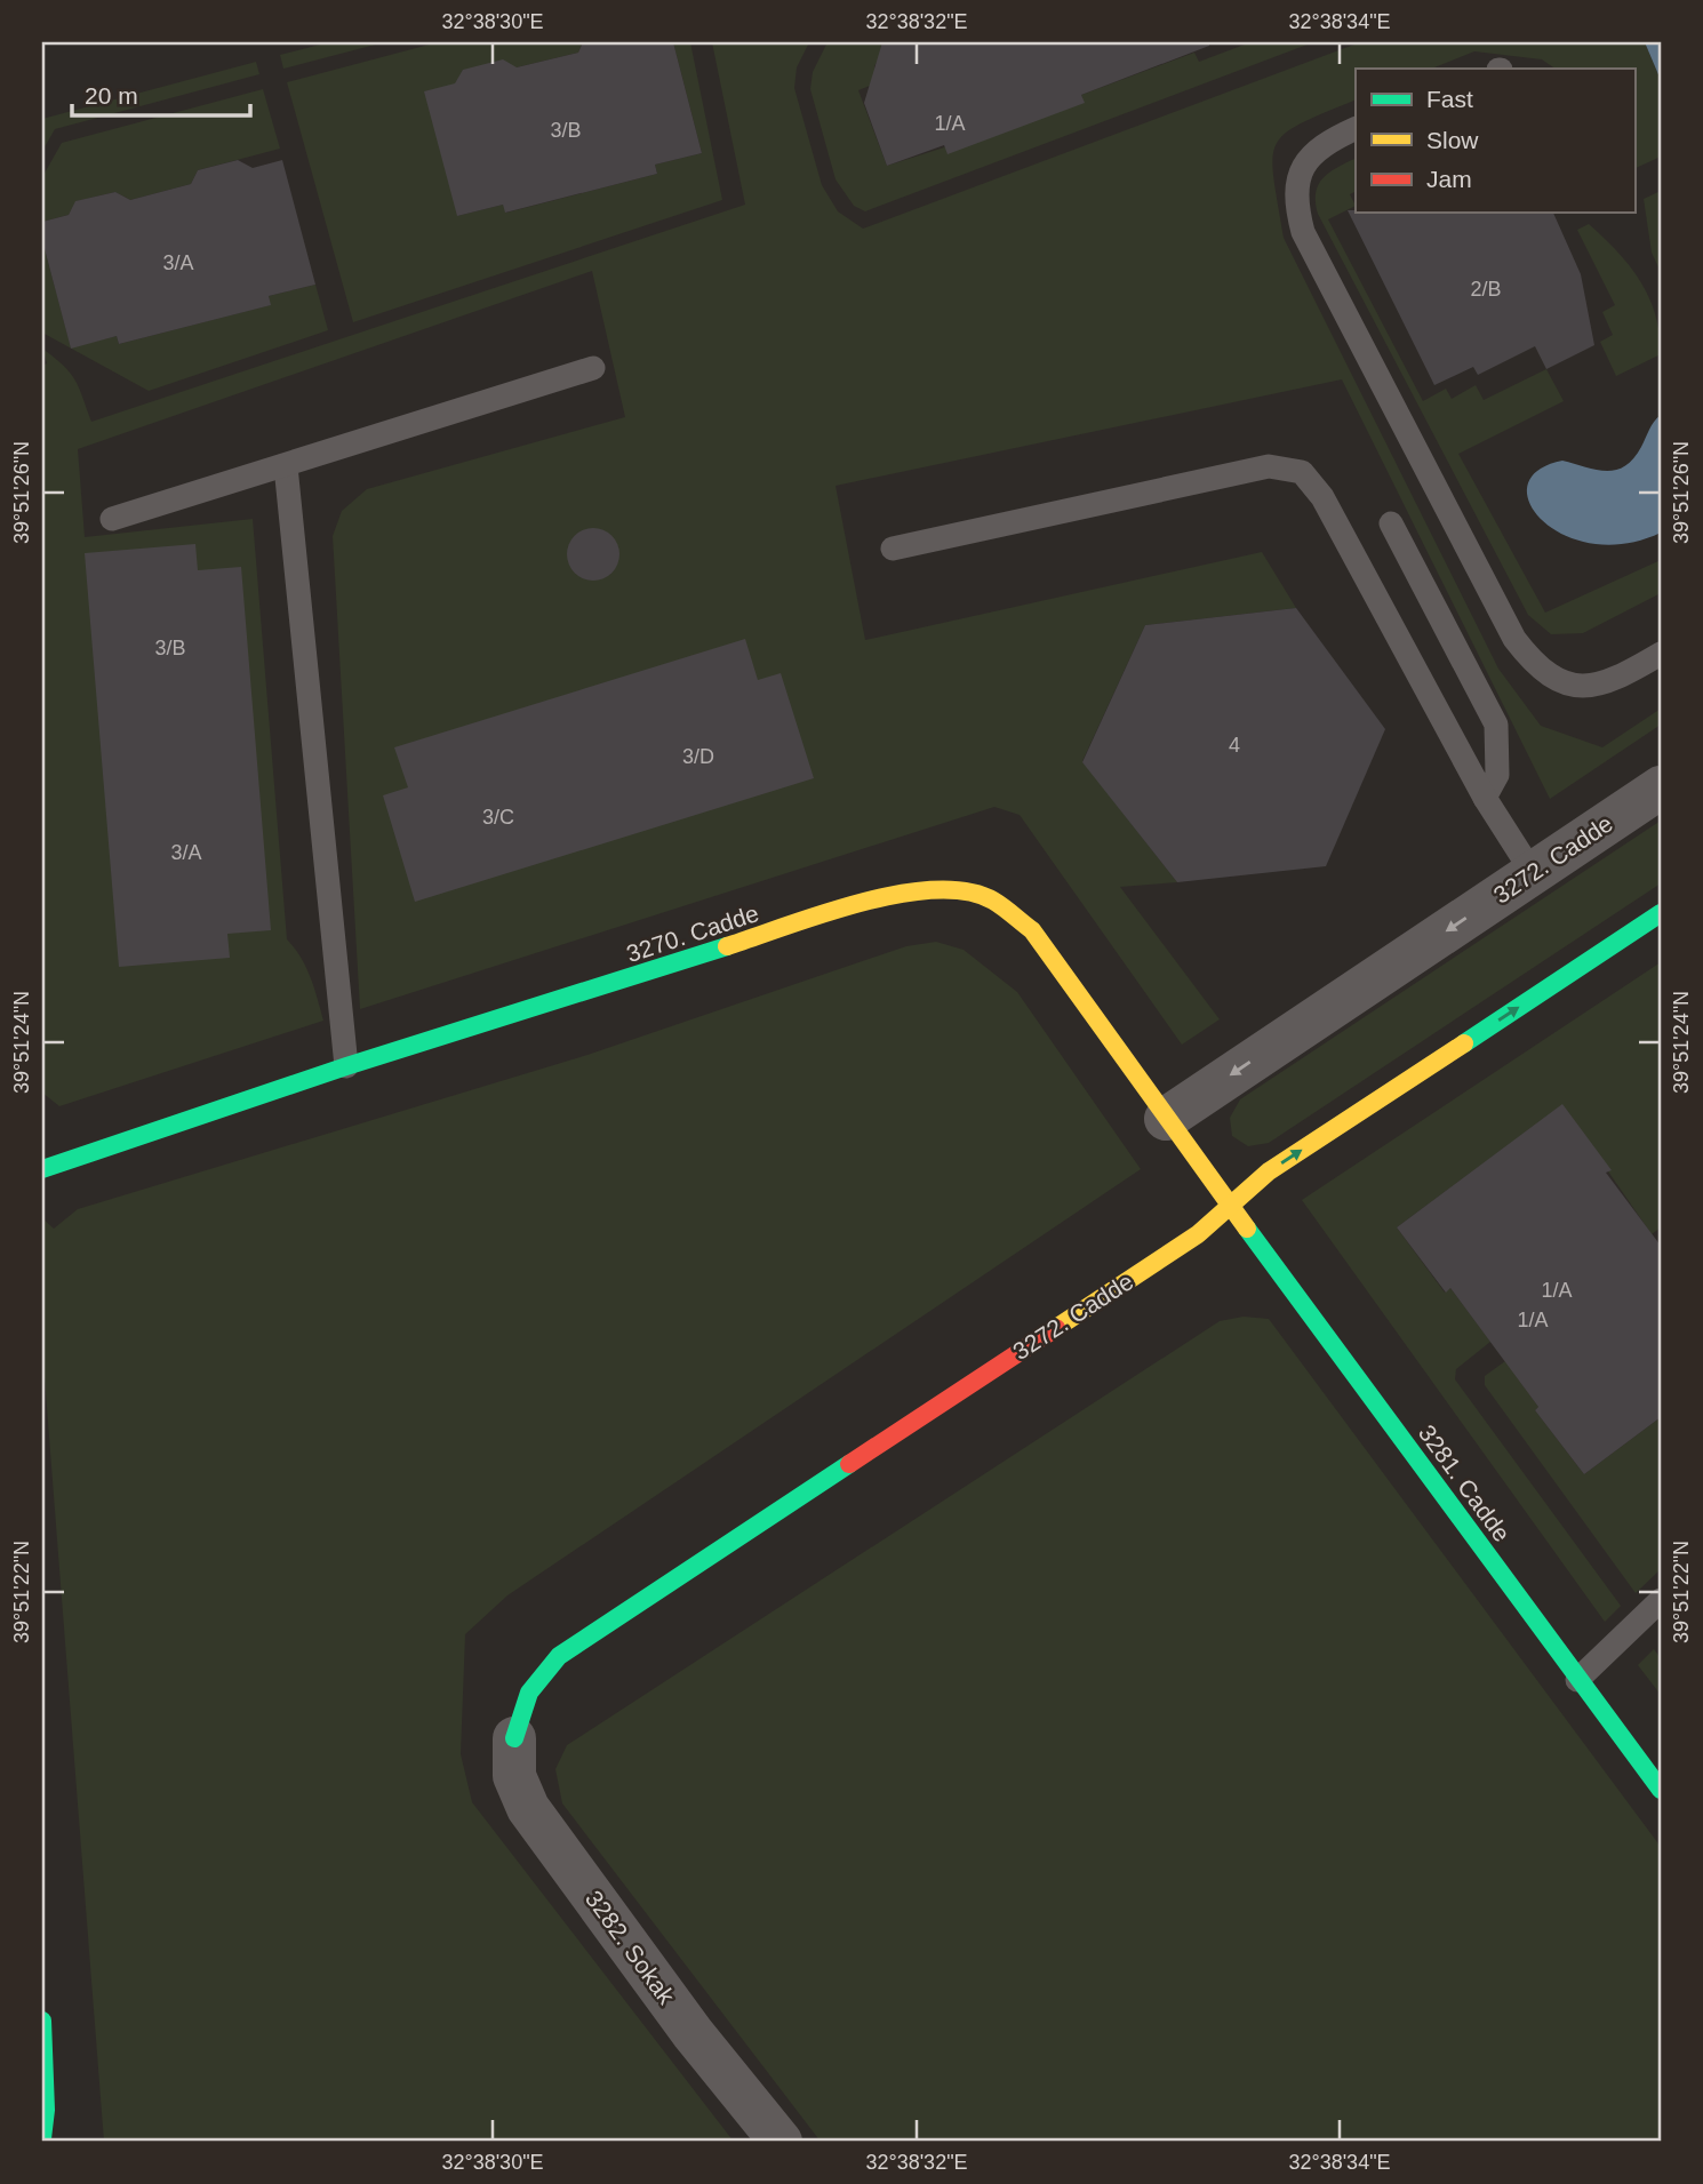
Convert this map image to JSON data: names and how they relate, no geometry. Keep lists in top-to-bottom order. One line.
{"streets":{"street":["3272. Cadde","3270. Cadde","3281. Cadde","3282. Sokak"]},"crossings":[["3272. Cadde","3270. Cadde"],["3272. Cadde","3281. Cadde"],["3272. Cadde","3282. Sokak"],["3270. Cadde","3281. Cadde"]],"house_numbers":["1/A","3/B","3/A","2/B","3/B","4","3/D","3/C","3/A","1/A","1/A"],"legend":["Fast","Slow","Jam"],"scale_bar":"20 m","coordinates":["32°38'30\"E","32°38'32\"E","32°38'34\"E","39°51'26\"N","39°51'24\"N","39°51'22\"N"]}
